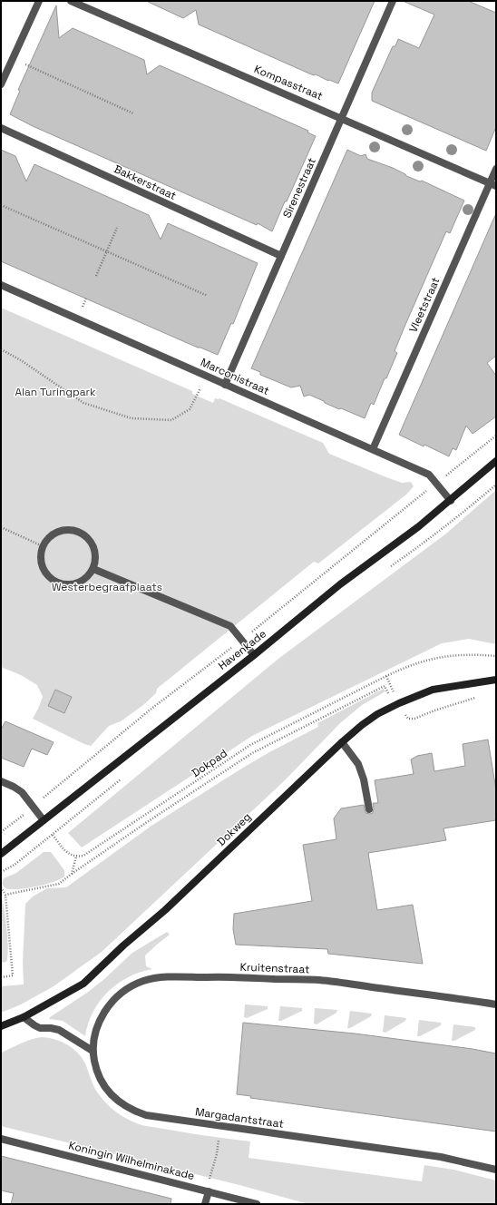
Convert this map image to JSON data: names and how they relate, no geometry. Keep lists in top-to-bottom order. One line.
{"streets":{"street":["Kompasstraat","Bakkerstraat","Sirenestraat","Vleetstraat","Marconistraat","Havenkade","Dokweg","Kruitenstraat","Margadantstraat","Koningin Wilhelminakade"],"path":["Dokpad"]},"crossings":[["Kompasstraat","Sirenestraat"],["Kompasstraat","Vleetstraat"],["Bakkerstraat","Sirenestraat"],["Sirenestraat","Marconistraat"],["Vleetstraat","Marconistraat"],["Marconistraat","Havenkade"],["Kruitenstraat","Margadantstraat"]],"parks":["Alan Turingpark","Westerbegraafplaats"]}
